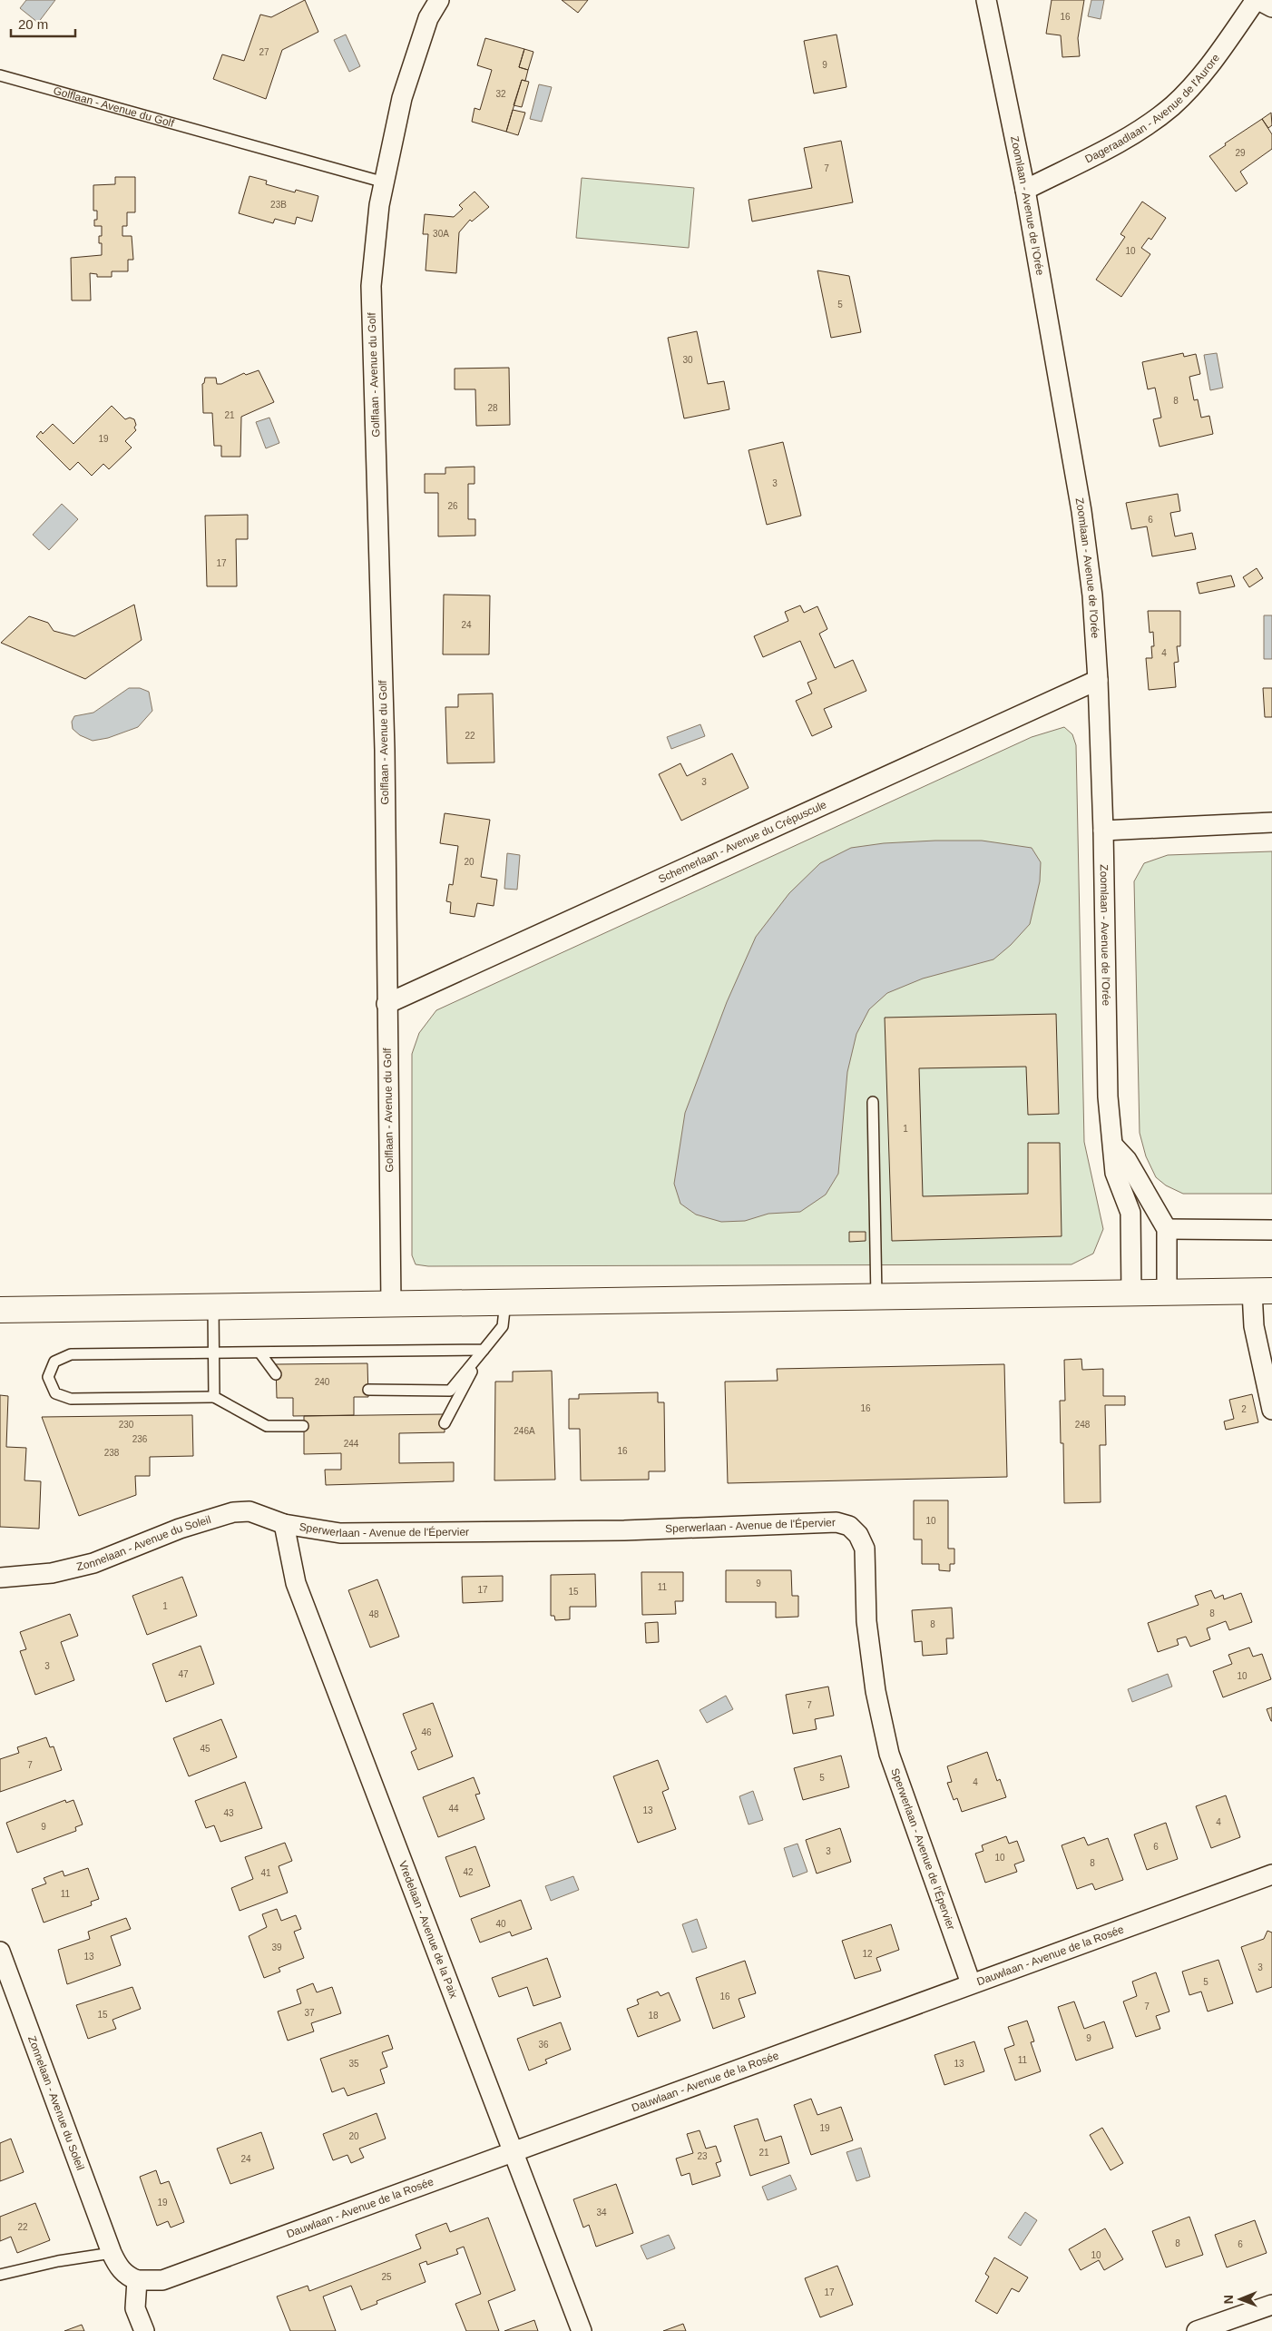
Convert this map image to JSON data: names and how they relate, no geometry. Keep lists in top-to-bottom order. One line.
{"streets":{"street":["Dageraadlaan - Avenue de l'Aurore","Golflaan - Avenue du Golf","Zoomlaan - Avenue de l'Orée","Schemerlaan - Avenue du Crépuscule","Sperwerlaan - Avenue de l'Épervier","Zonnelaan - Avenue du Soleil","Vredelaan - Avenue de la Paix","Dauwlaan - Avenue de la Rosée"]},"crossings":[["Dageraadlaan - Avenue de l'Aurore","Zoomlaan - Avenue de l'Orée"],["Golflaan - Avenue du Golf","Schemerlaan - Avenue du Crépuscule"],["Zoomlaan - Avenue de l'Orée","Schemerlaan - Avenue du Crépuscule"],["Sperwerlaan - Avenue de l'Épervier","Zonnelaan - Avenue du Soleil"],["Sperwerlaan - Avenue de l'Épervier","Vredelaan - Avenue de la Paix"],["Sperwerlaan - Avenue de l'Épervier","Dauwlaan - Avenue de la Rosée"],["Zonnelaan - Avenue du Soleil","Vredelaan - Avenue de la Paix"],["Zonnelaan - Avenue du Soleil","Dauwlaan - Avenue de la Rosée"],["Vredelaan - Avenue de la Paix","Dauwlaan - Avenue de la Rosée"]],"house_numbers":["16","27","9","32","29","7","23B","30A","10","5","30","8","28","21","19","3","26","6","17","24","4","22","3","20","1","240","16","2","230","248","246A","236","244","16","238","10","9","11","17","15","1","8","48","8","3","47","10","7","46","45","7","5","4","44","13","43","4","9","6","3","10","8","42","41","11","40","39","12","13","3","5","16","7","37","15","18","9","36","11","35","13","19","20","21","23","24","19","34","22","8","6","10","25","17"],"scale_bar":"20 m","north":"left"}
